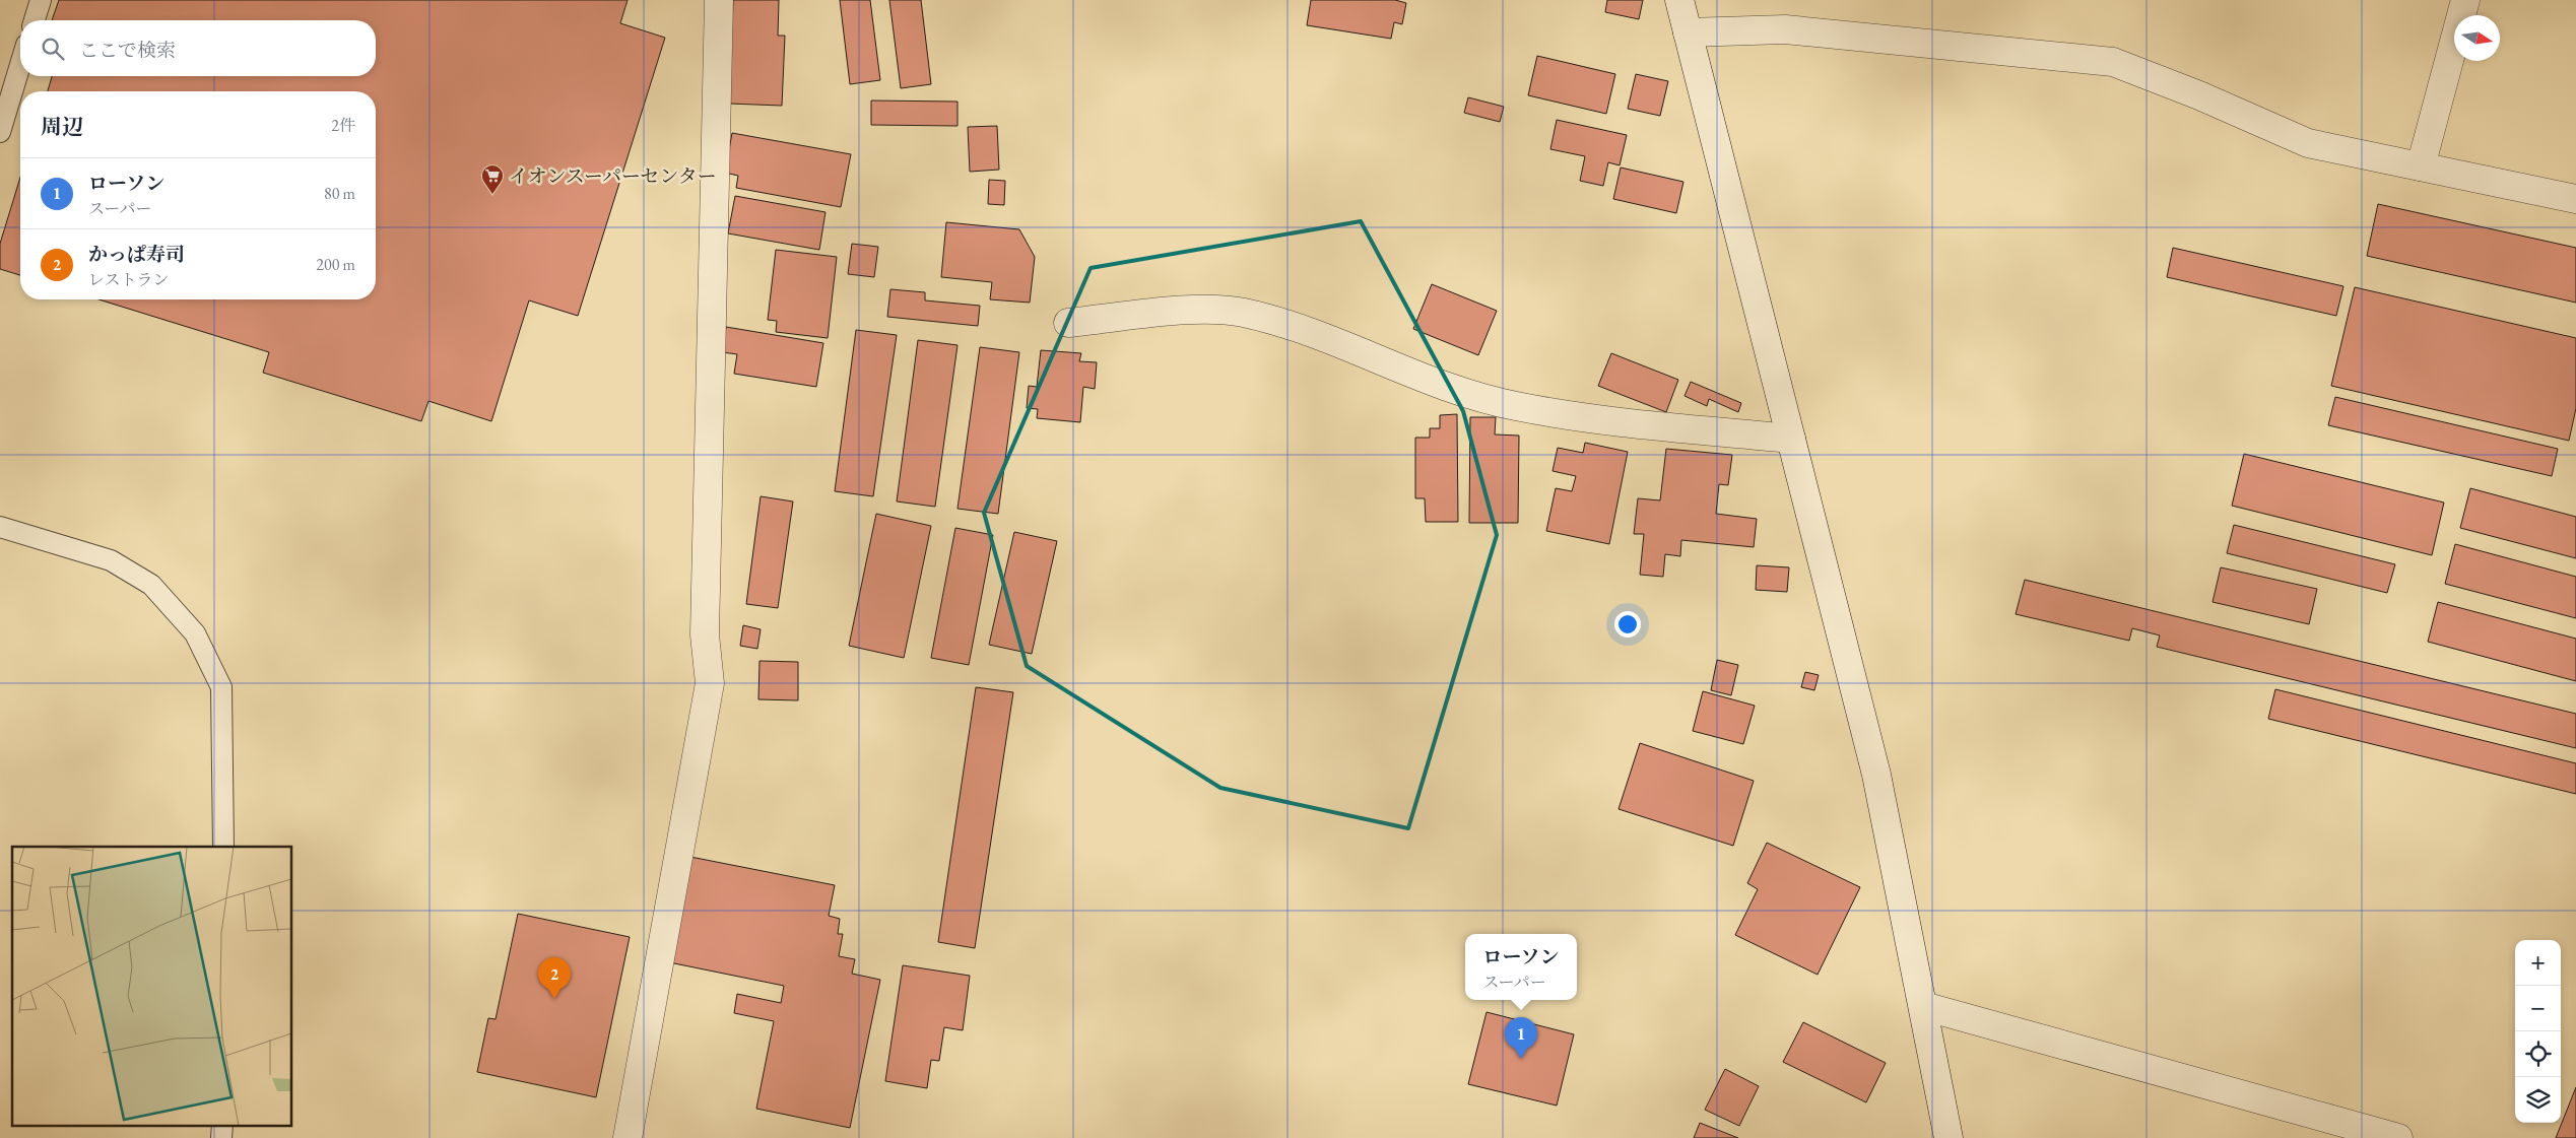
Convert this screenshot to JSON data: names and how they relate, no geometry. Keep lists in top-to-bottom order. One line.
{"places":{"supermarket":["イオンスーパーセンター"]},"north":"right","page":{"search":"ここで検索","heading":["周辺","2件"],"list":[{"mark":"1","name":"ローソン","note":"スーパー","value":"80 m"},{"mark":"2","name":"かっぱ寿司","note":"レストラン","value":"200 m"}],"popup":["ローソン","スーパー"],"map_buttons":["+","−"],"pins":["2","1"]}}
